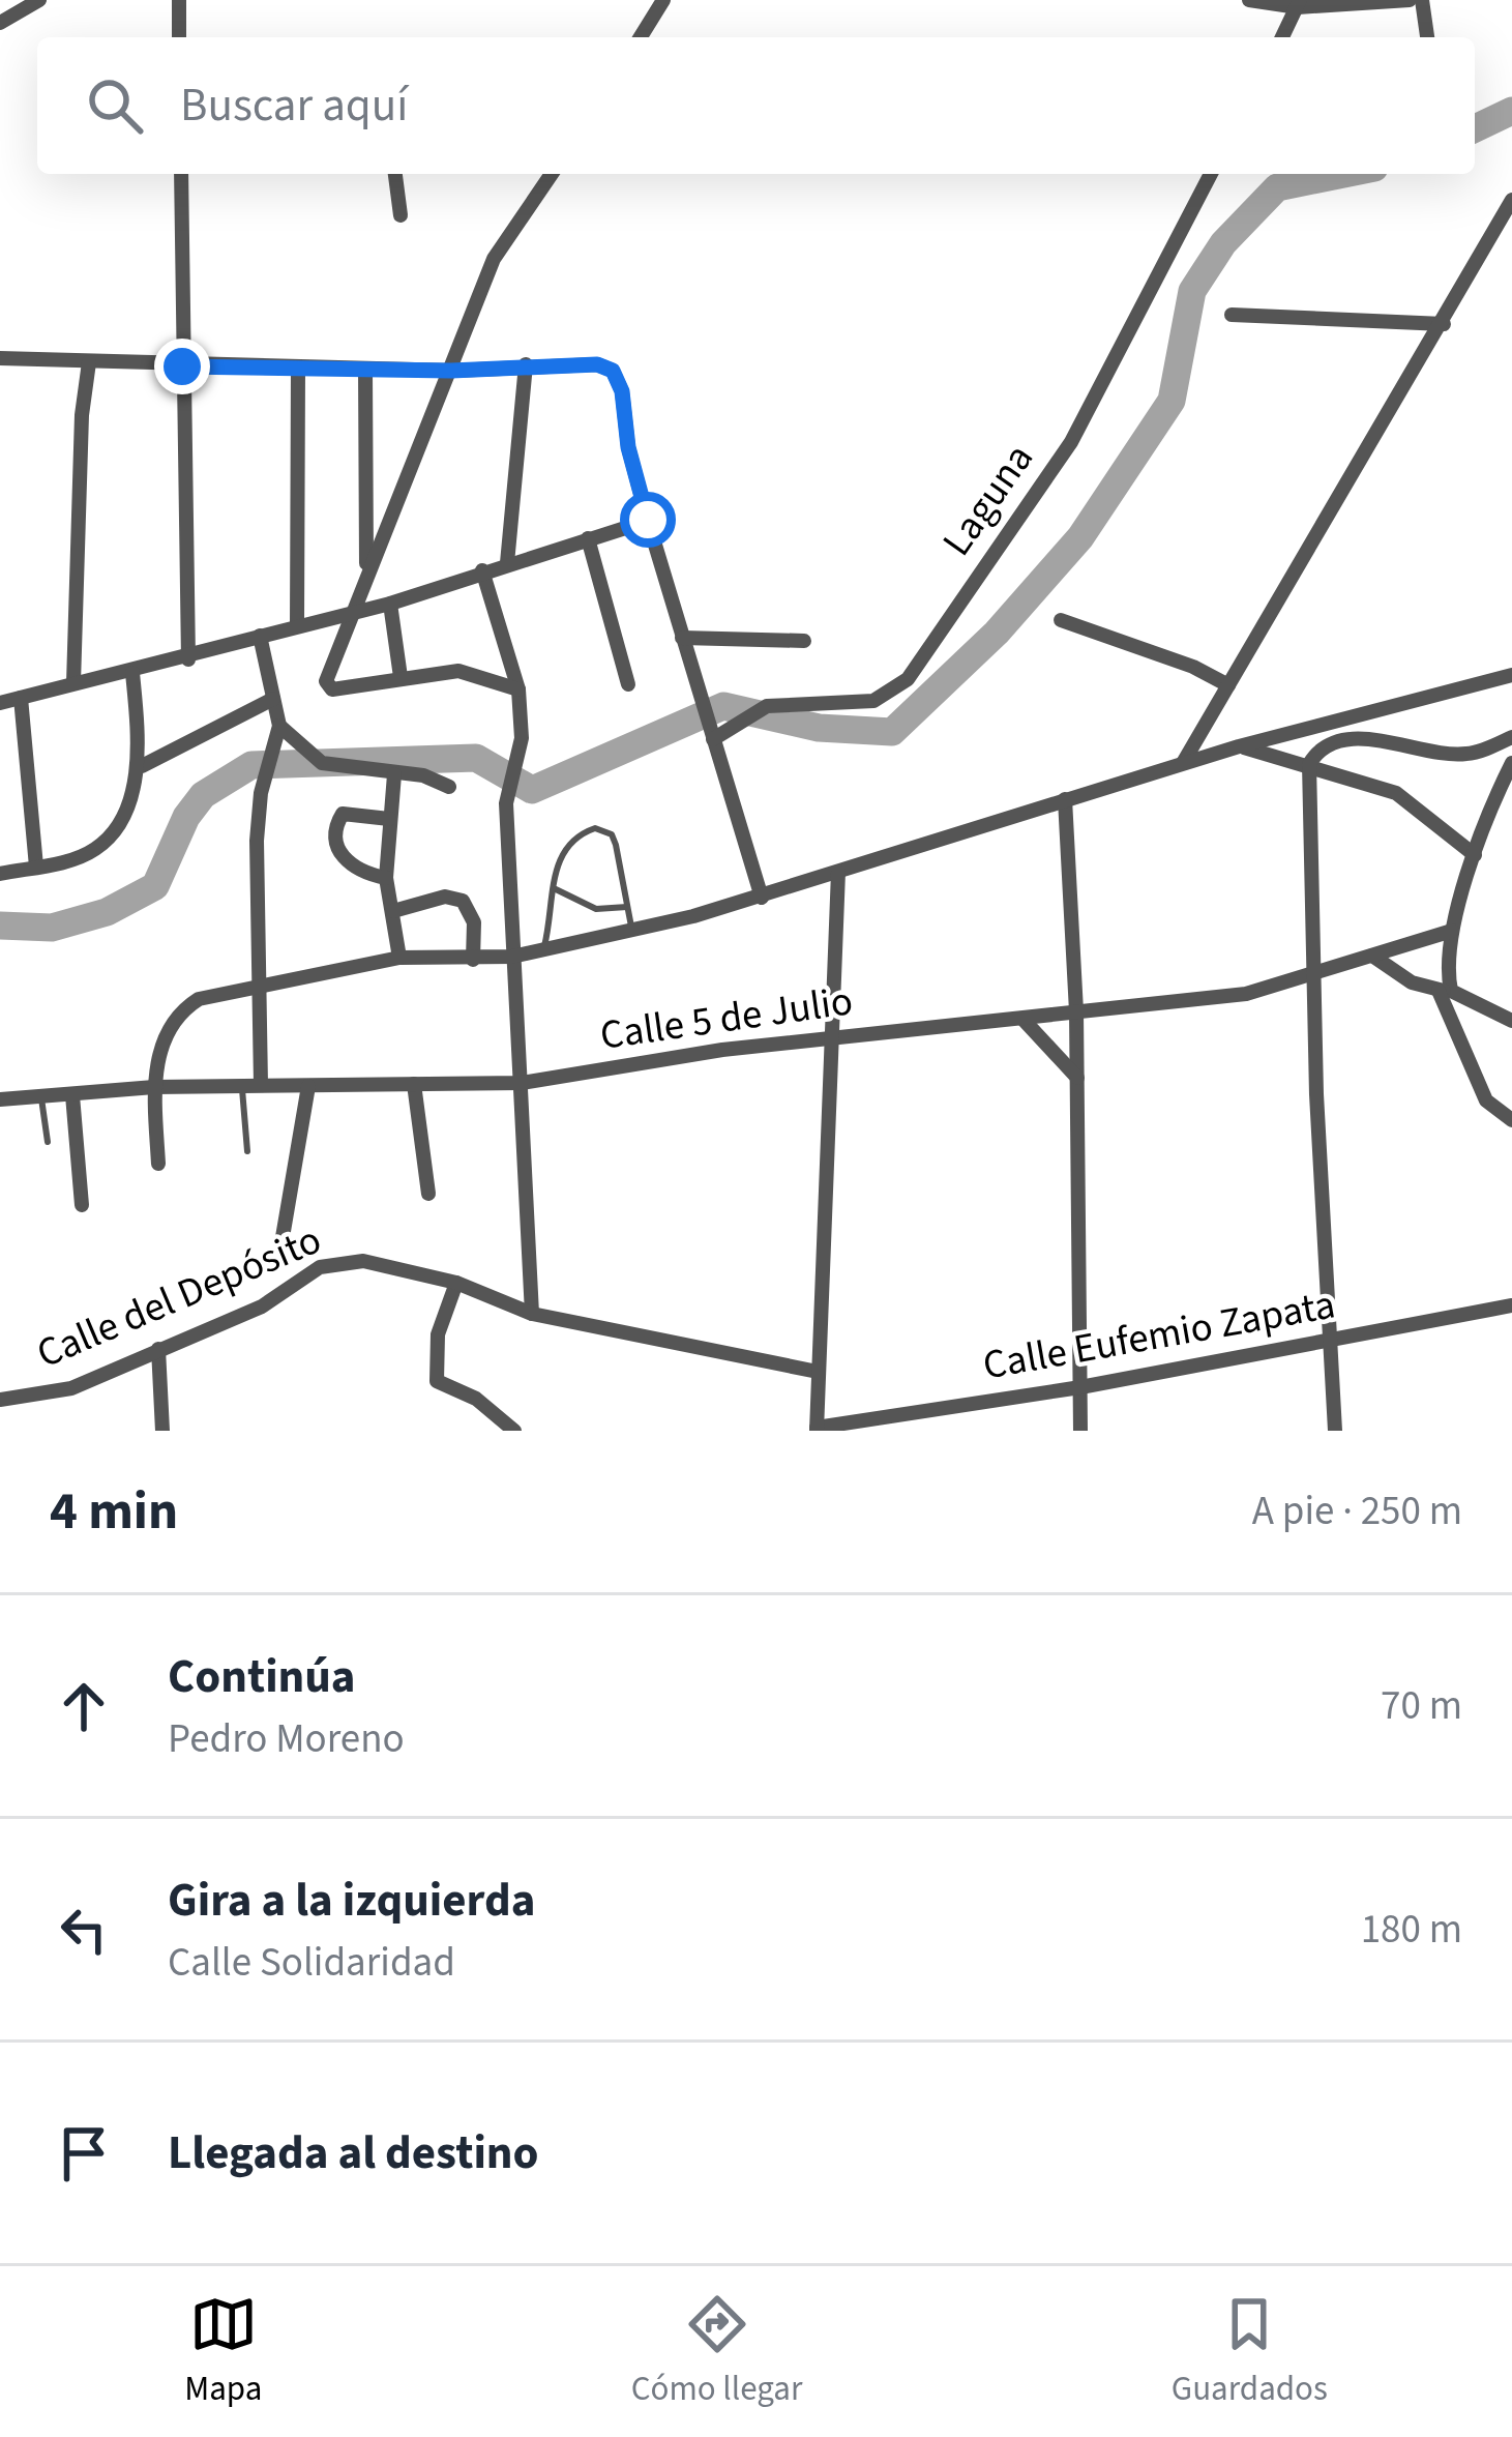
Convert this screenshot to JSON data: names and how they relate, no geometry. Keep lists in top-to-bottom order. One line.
{"streets":{"street":["Laguna","Calle 5 de Julio","Calle del Depósito","Calle Eufemio Zapata"]},"page":{"search":"Buscar aquí","heading":["4 min","A pie · 250 m"],"list":[["Continúa","Pedro Moreno","70 m"],["Gira a la izquierda","Calle Solidaridad","180 m"],"Llegada al destino"],"nav":["Mapa","Cómo llegar","Guardados"]}}
